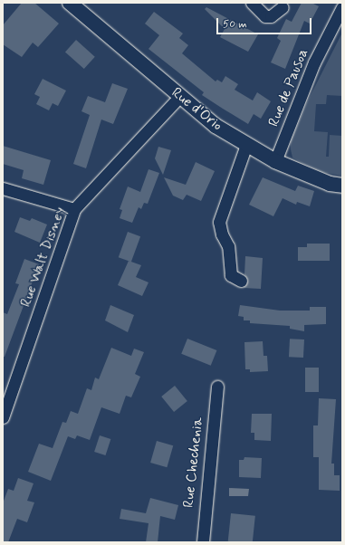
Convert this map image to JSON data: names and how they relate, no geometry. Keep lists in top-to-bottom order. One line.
{"streets":{"street":["Rue de Pausoa","Rue d'Orio","Rue Walt Disney","Rue Chechenia"]},"crossings":[["Rue de Pausoa","Rue d'Orio"],["Rue d'Orio","Rue Walt Disney"]],"scale_bar":"50 m"}
